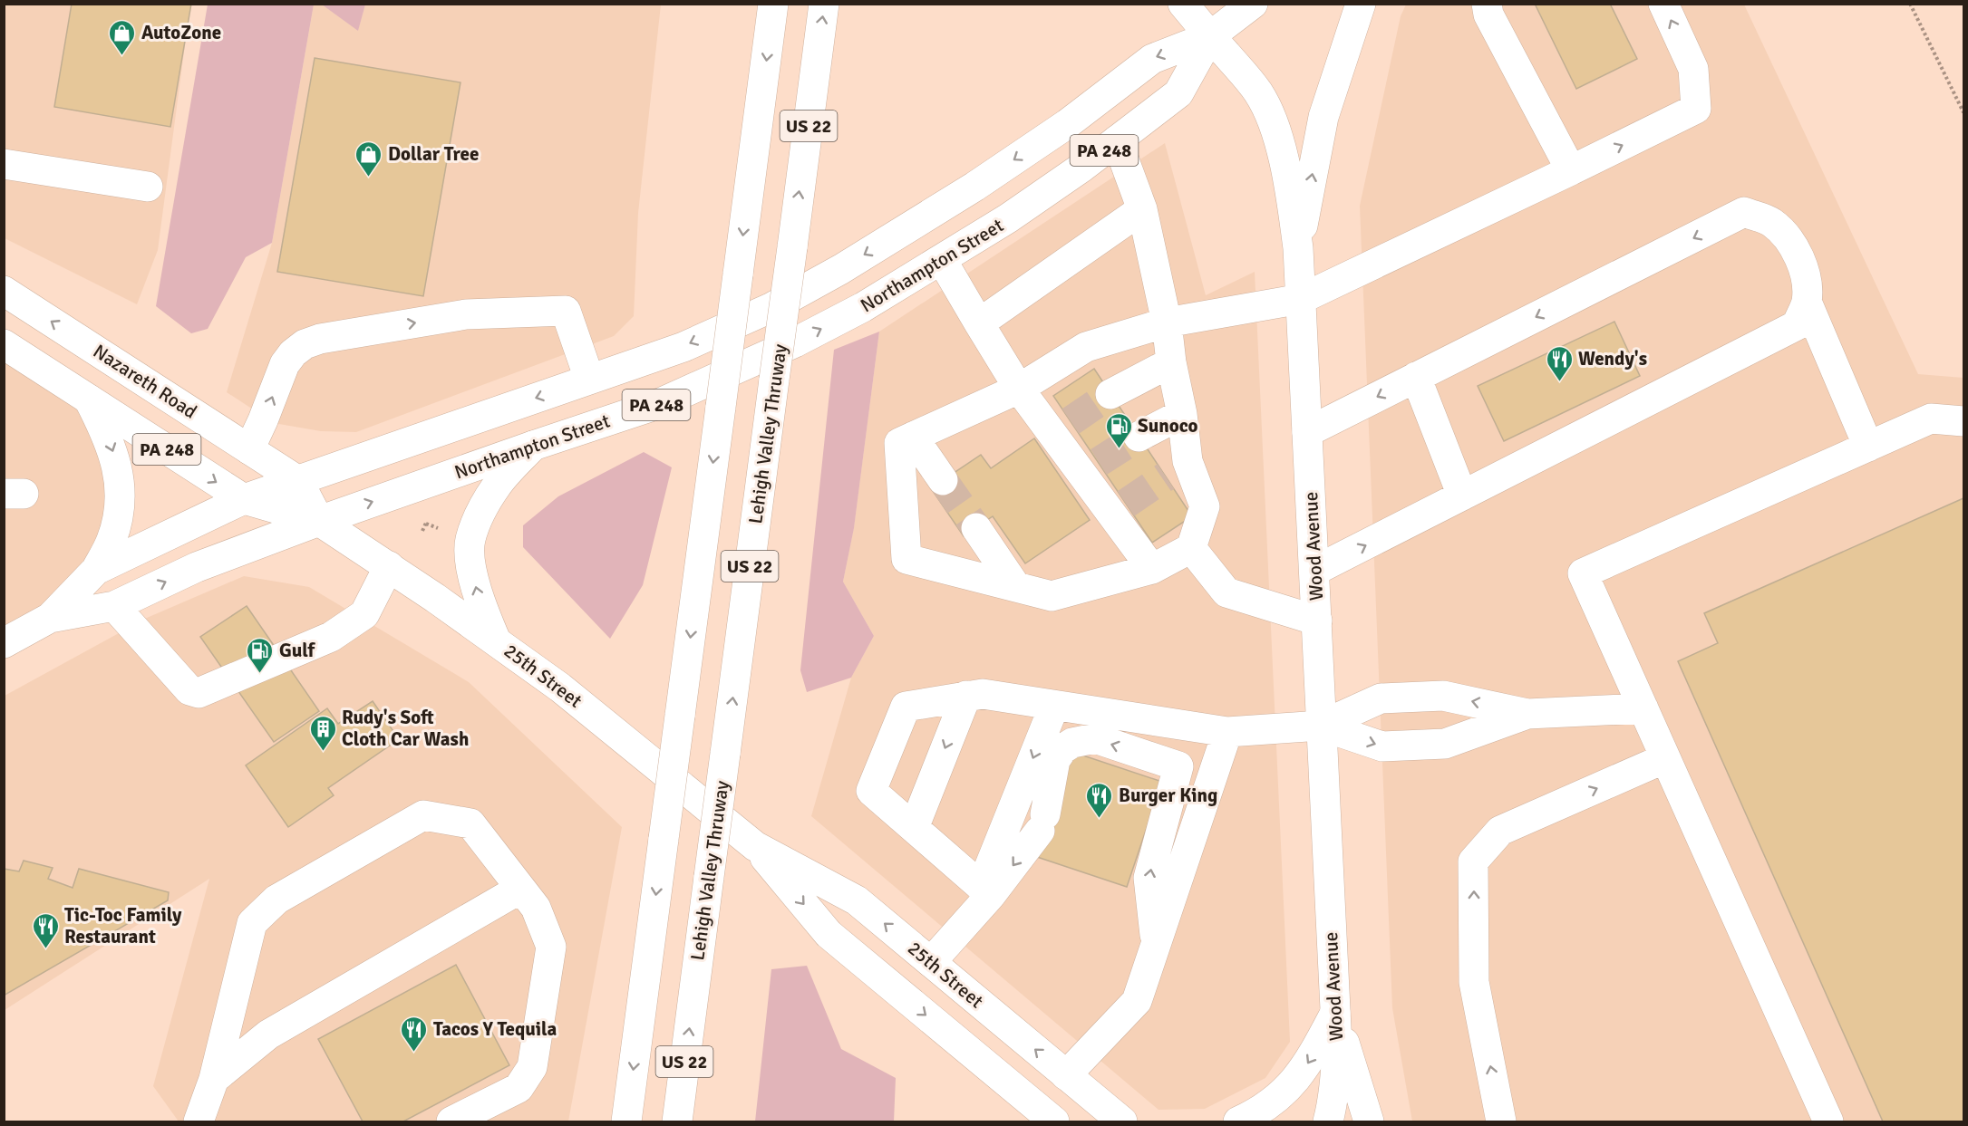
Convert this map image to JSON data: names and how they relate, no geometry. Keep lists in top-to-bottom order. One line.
{"streets":{"main road":["US 22","PA 248","Northampton Street","Nazareth Road","Lehigh Valley Thruway","Wood Avenue","25th Street"]},"crossings":[["PA 248","Northampton Street"],["PA 248","Nazareth Road"],["PA 248","25th Street"],["Northampton Street","Nazareth Road"],["Northampton Street","Wood Avenue"],["Northampton Street","25th Street"],["Nazareth Road","25th Street"]],"places":{"shop":["AutoZone","Dollar Tree"],"restaurant":["Wendy's","Burger King","Tic-Toc Family Restaurant","Tacos Y Tequila"],"fuel station":["Sunoco","Gulf"],"building":["Rudy's Soft Cloth Car Wash"]}}
